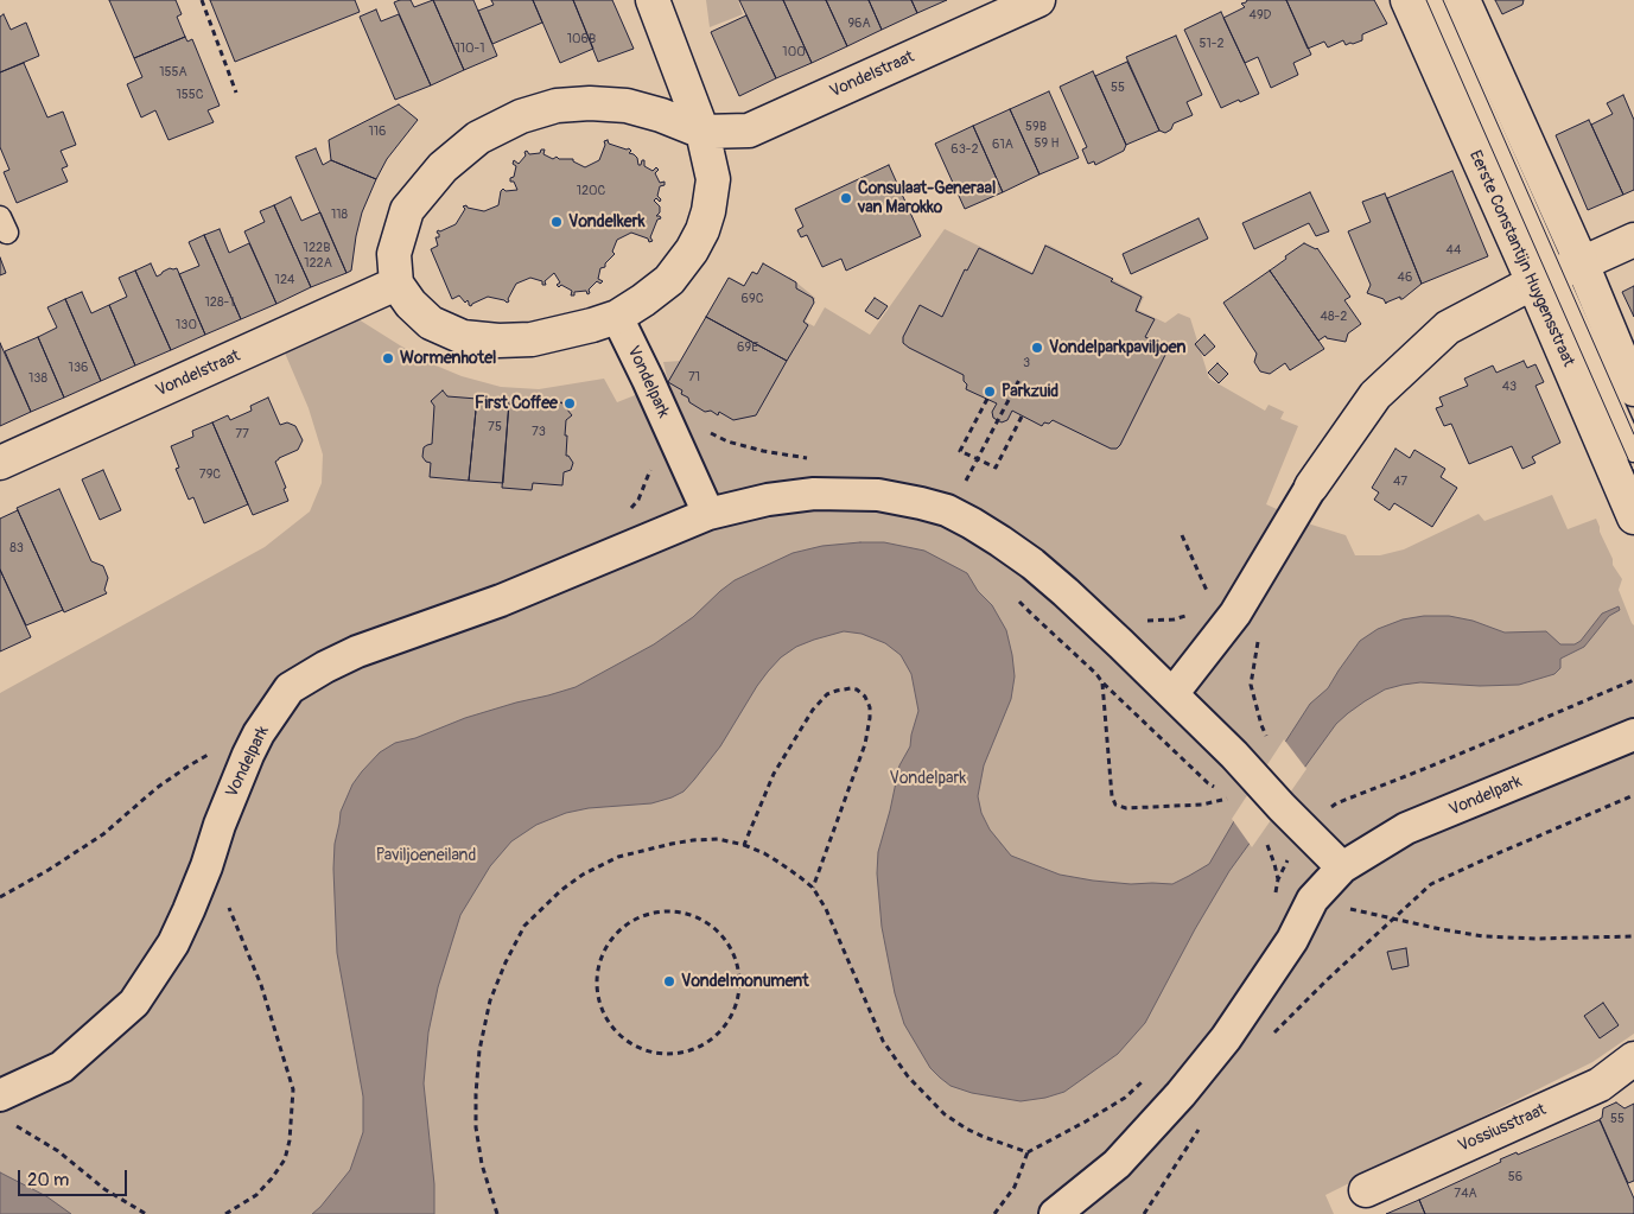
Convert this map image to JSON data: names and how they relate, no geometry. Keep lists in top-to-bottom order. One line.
{"streets":{"street":["Vondelstraat","Eerste Constantijn Huygensstraat","Vondelpark","Vossiusstraat"]},"parks":["Vondelpark","Paviljoeneiland"],"places":["Consulaat-Generaal van Marokko","Vondelkerk","Vondelparkpaviljoen","Wormenhotel","Parkzuid","First Coffee","Vondelmonument"],"house_numbers":["49D","96A","106B","51-2","110-1","100","155A","55","155C","59B","116","59 H","61A","63-2","120C","118","122B","44","122A","46","124","69C","128-1","48-2","130","69E","3","136","71","138","43","75","73","77","79C","47","83","55","56","74A"],"scale_bar":"20 m"}
